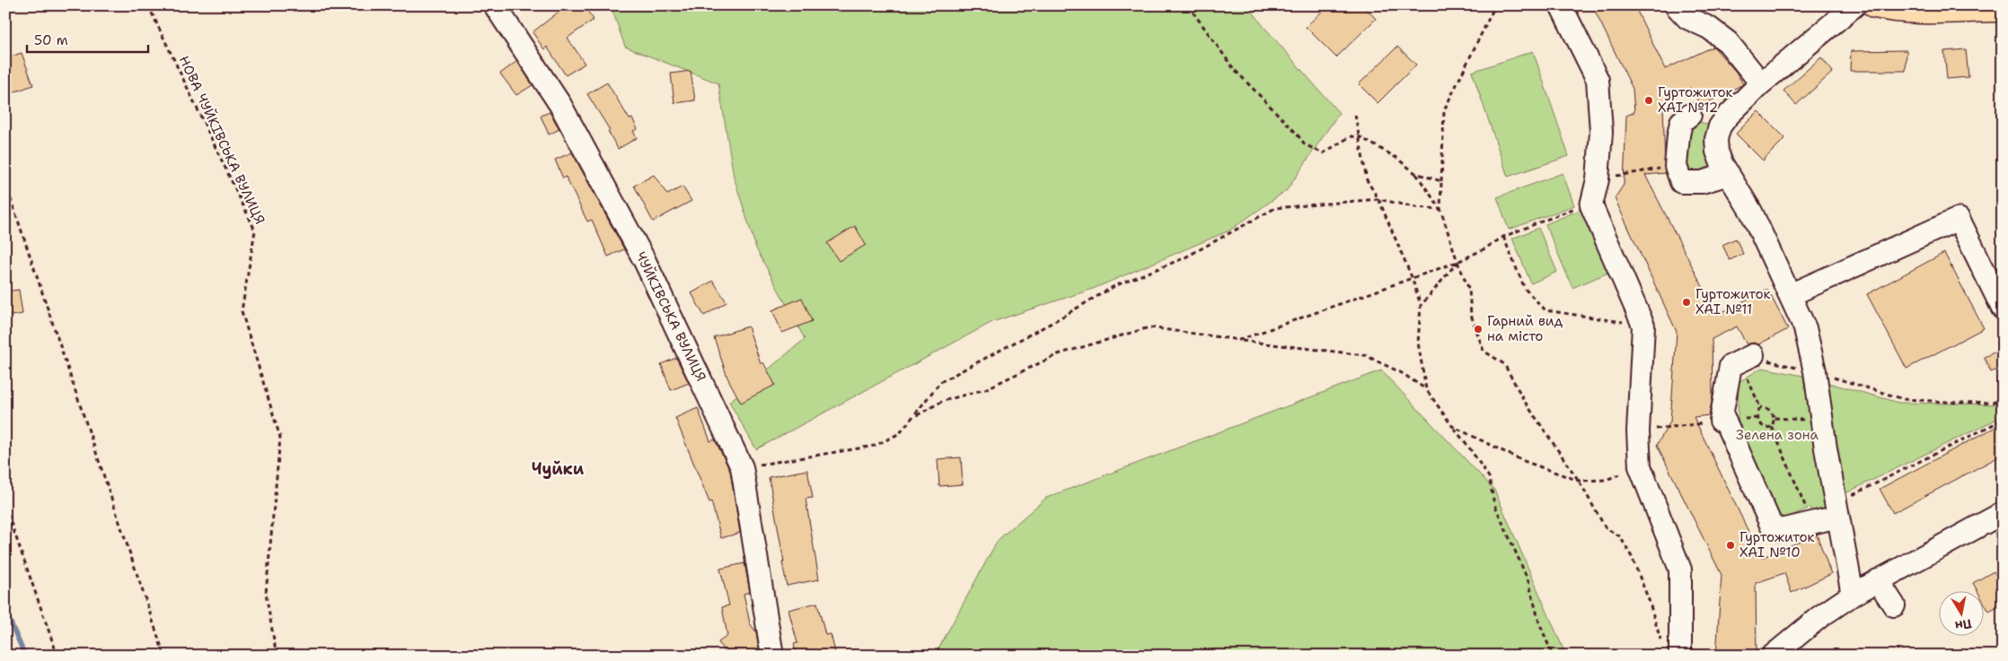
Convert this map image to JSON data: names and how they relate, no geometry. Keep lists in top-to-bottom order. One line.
{"streets":{"street":["ЧУЙКІВСЬКА ВУЛИЦЯ"],"path":["НОВА ЧУЙКІВСЬКА ВУЛИЦЯ"]},"districts":["Чуйки"],"parks":["Зелена зона"],"places":["Гуртожиток ХАІ №12","Гуртожиток ХАІ №11","Гарний вид на місто","Гуртожиток ХАІ №10"],"scale_bar":"50 m","north":"bottom"}
